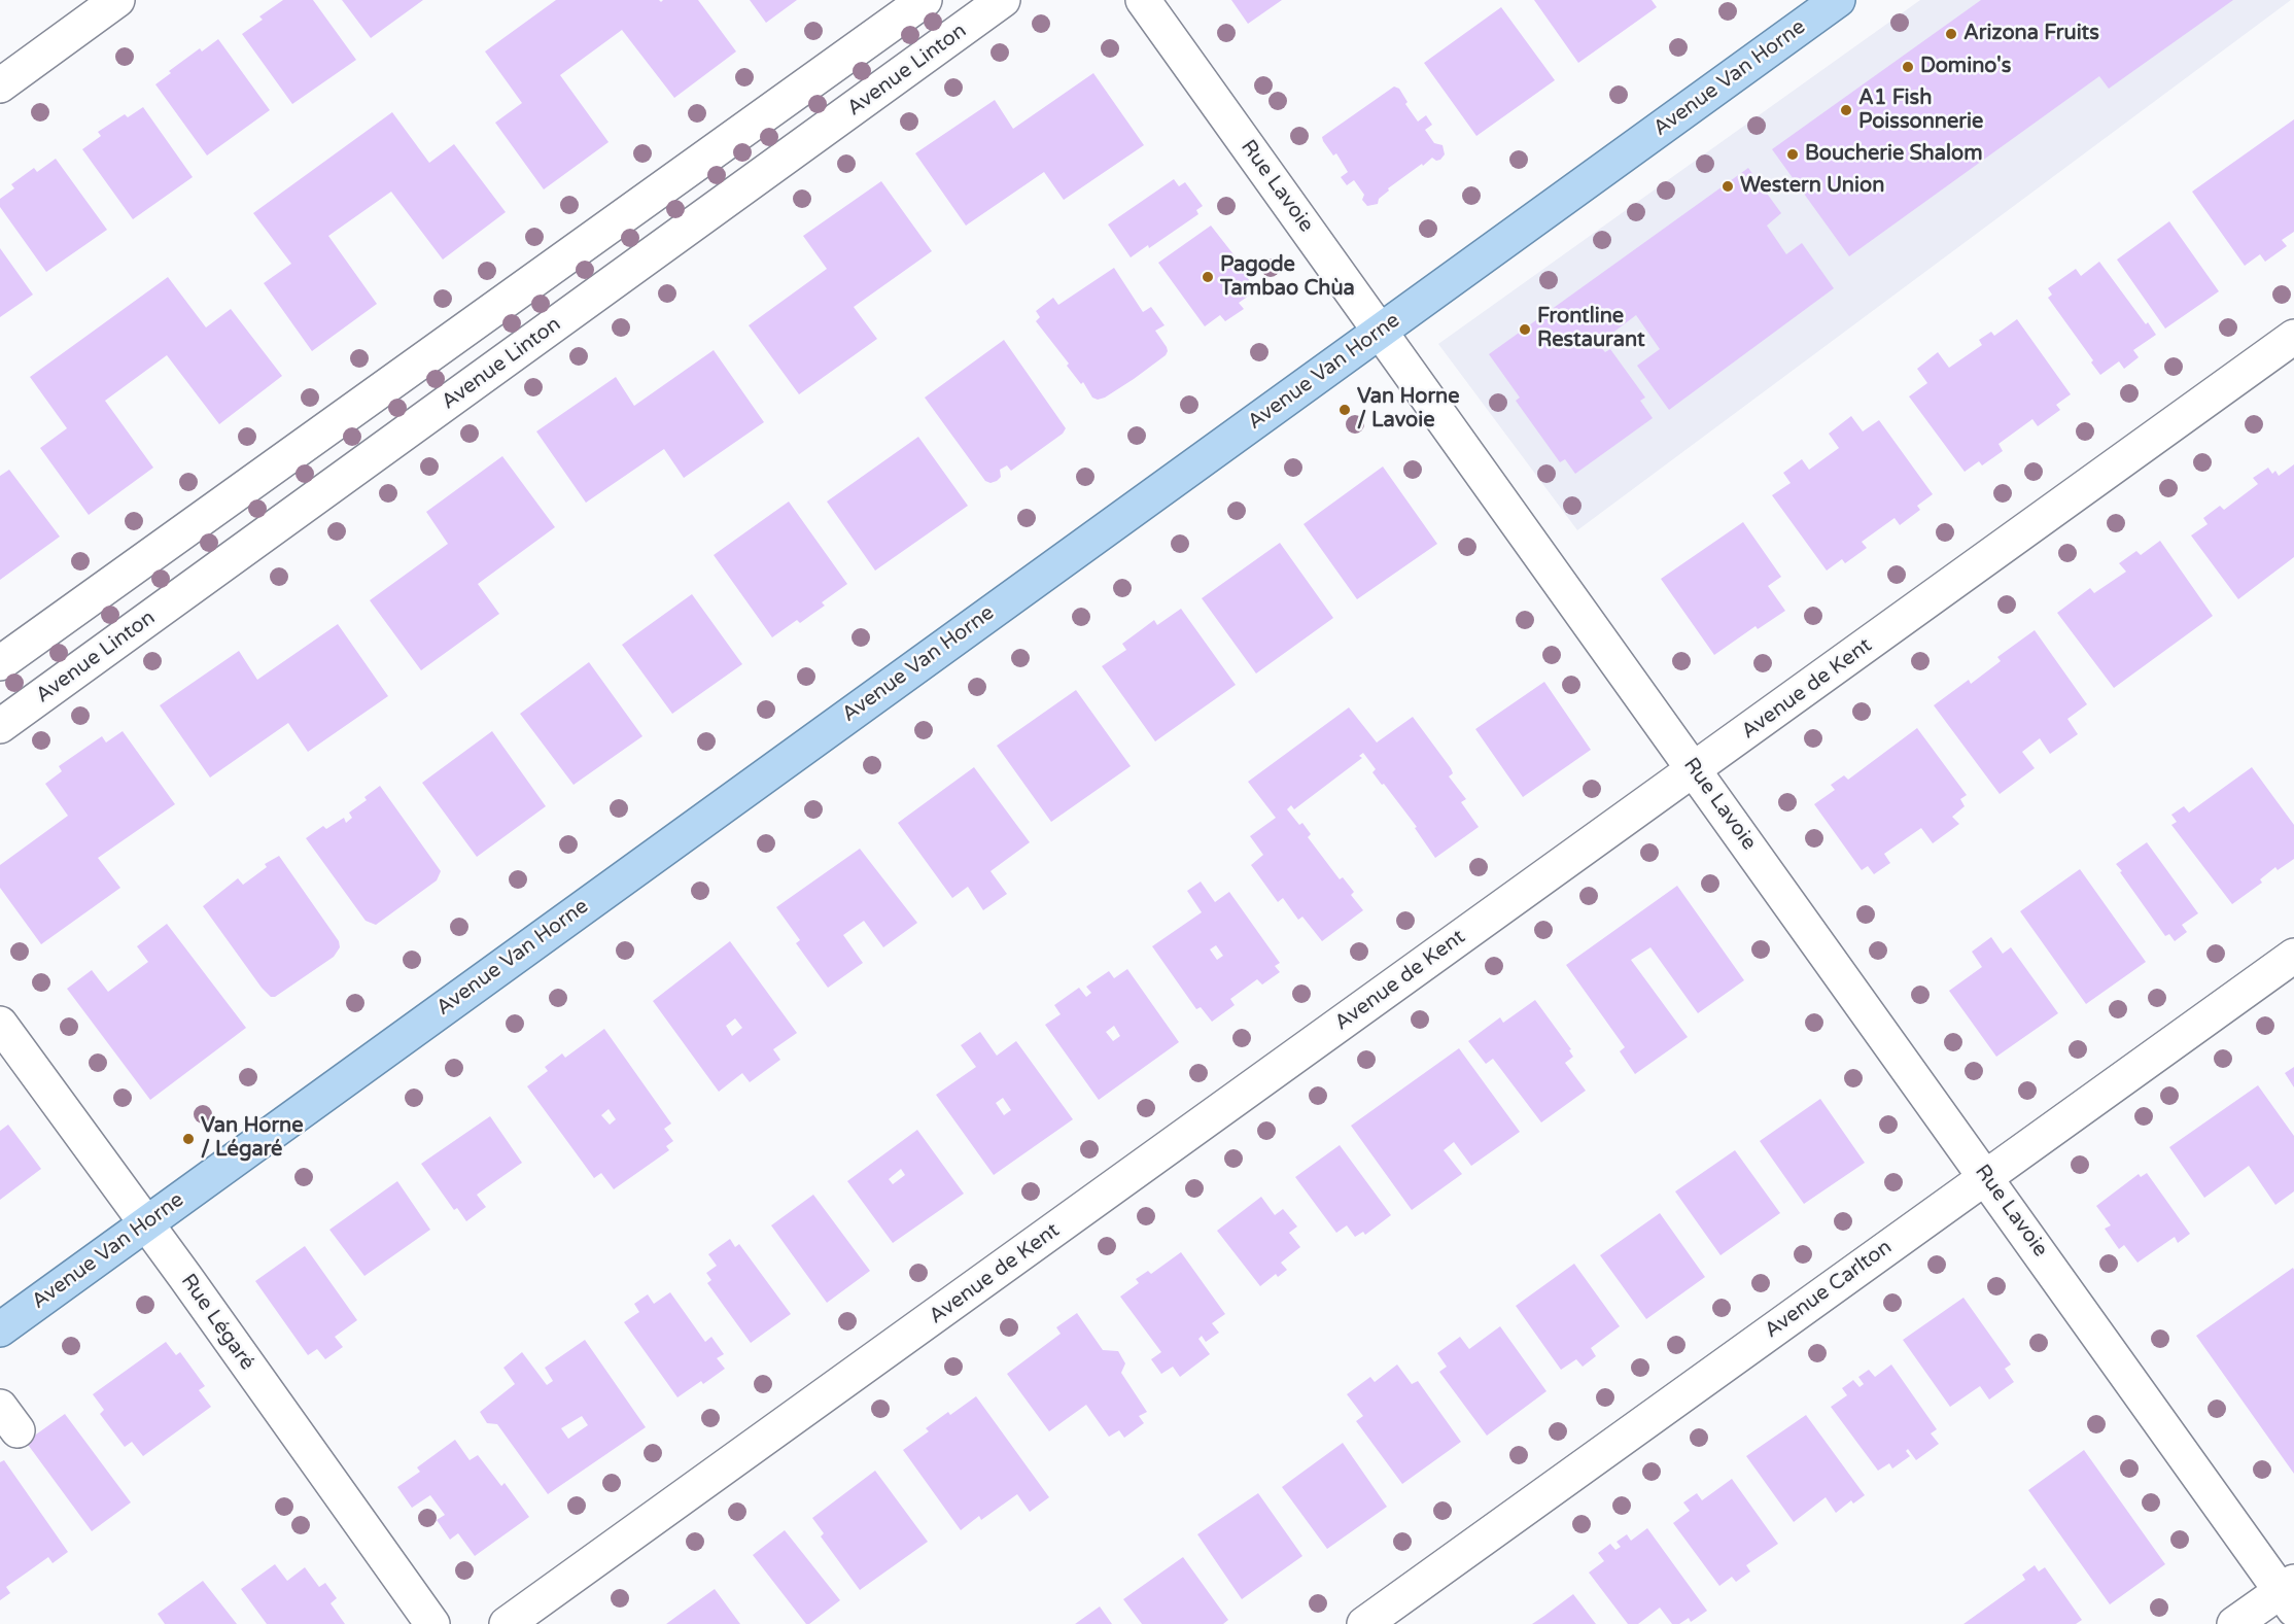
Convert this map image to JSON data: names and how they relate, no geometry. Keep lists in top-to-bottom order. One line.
{"streets":{"main road":["Avenue Van Horne"],"street":["Avenue Linton","Rue Lavoie","Avenue de Kent","Avenue Carlton","Rue Légaré"]},"crossings":[["Avenue Van Horne","Rue Lavoie"],["Avenue Van Horne","Rue Légaré"],["Rue Lavoie","Avenue de Kent"],["Rue Lavoie","Avenue Carlton"]],"places":["Arizona Fruits","Domino's","A1 Fish Poissonnerie","Boucherie Shalom","Western Union","Pagode Tambao Chùa","Frontline Restaurant","Van Horne / Lavoie","Van Horne / Légaré"]}
